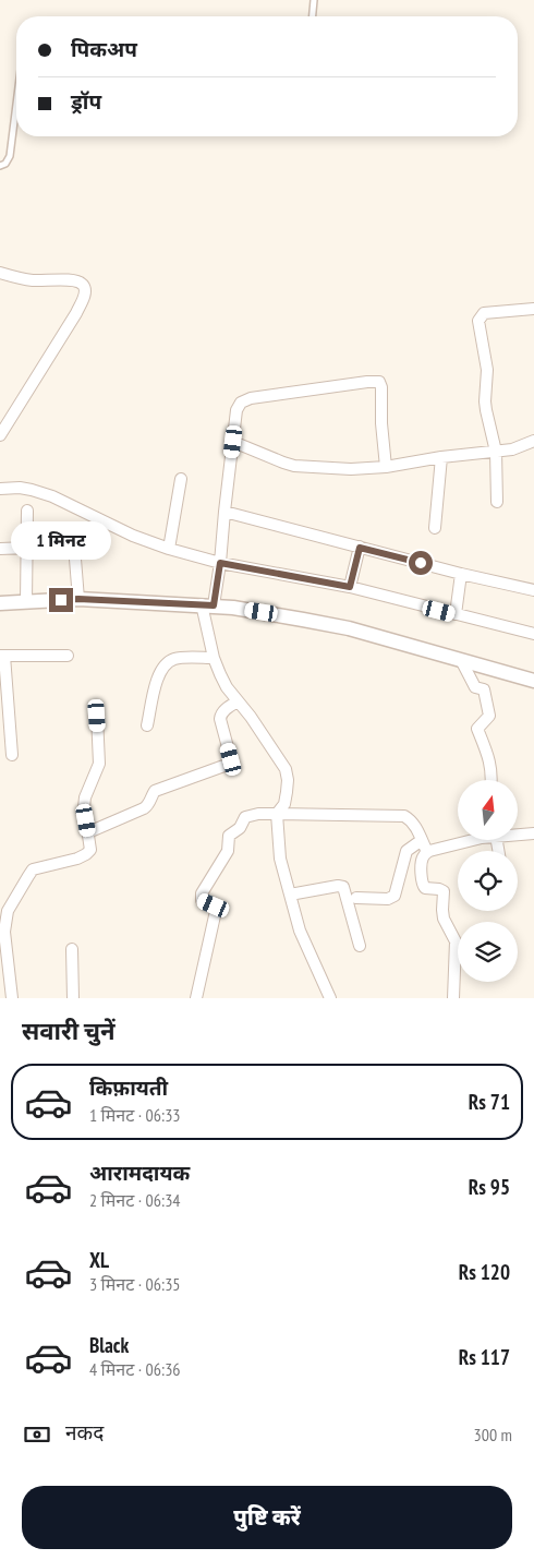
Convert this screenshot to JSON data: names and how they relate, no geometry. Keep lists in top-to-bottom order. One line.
{"north":"top","page":{"banner":["पिकअप","ड्रॉप"],"bubble":"1 मिनट","heading":"सवारी चुनें","list":[{"name":"किफ़ायती","note":"1 मिनट · 06:33","value":"Rs 71"},{"name":"आरामदायक","note":"2 मिनट · 06:34","value":"Rs 95"},{"name":"XL","note":"3 मिनट · 06:35","value":"Rs 120"},{"name":"Black","note":"4 मिनट · 06:36","value":"Rs 117"}],"pay":["नकद","300 m"],"buttons":"पुष्टि करें"}}
